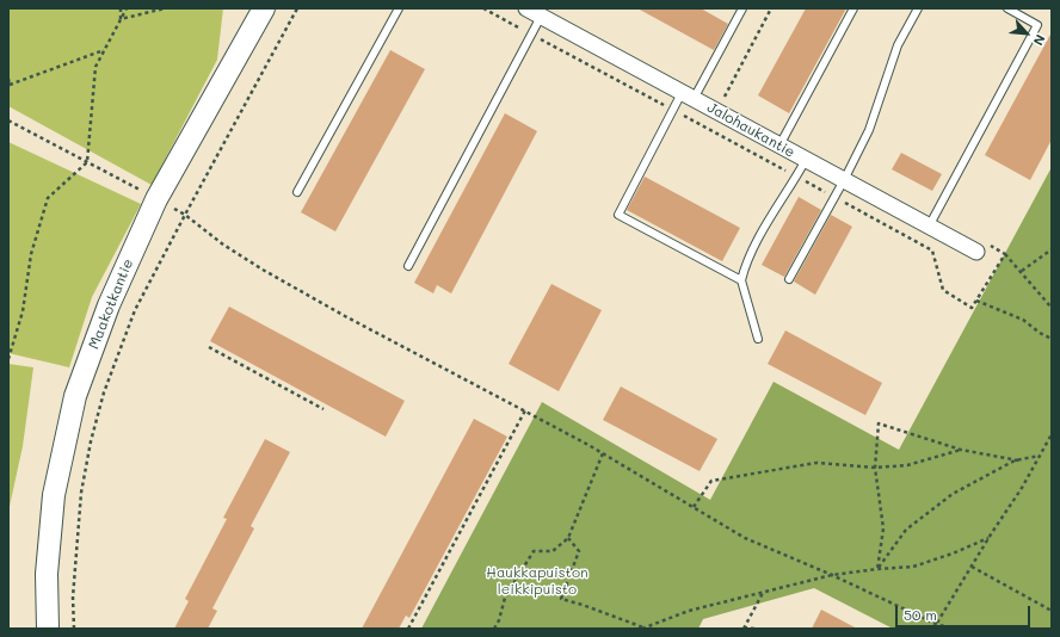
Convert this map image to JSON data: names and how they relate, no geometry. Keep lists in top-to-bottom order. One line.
{"streets":{"street":["Jalohaukantie","Maakotkantie"]},"parks":["Haukkapuiston leikkipuisto"],"scale_bar":"50 m","north":"bottom right"}
